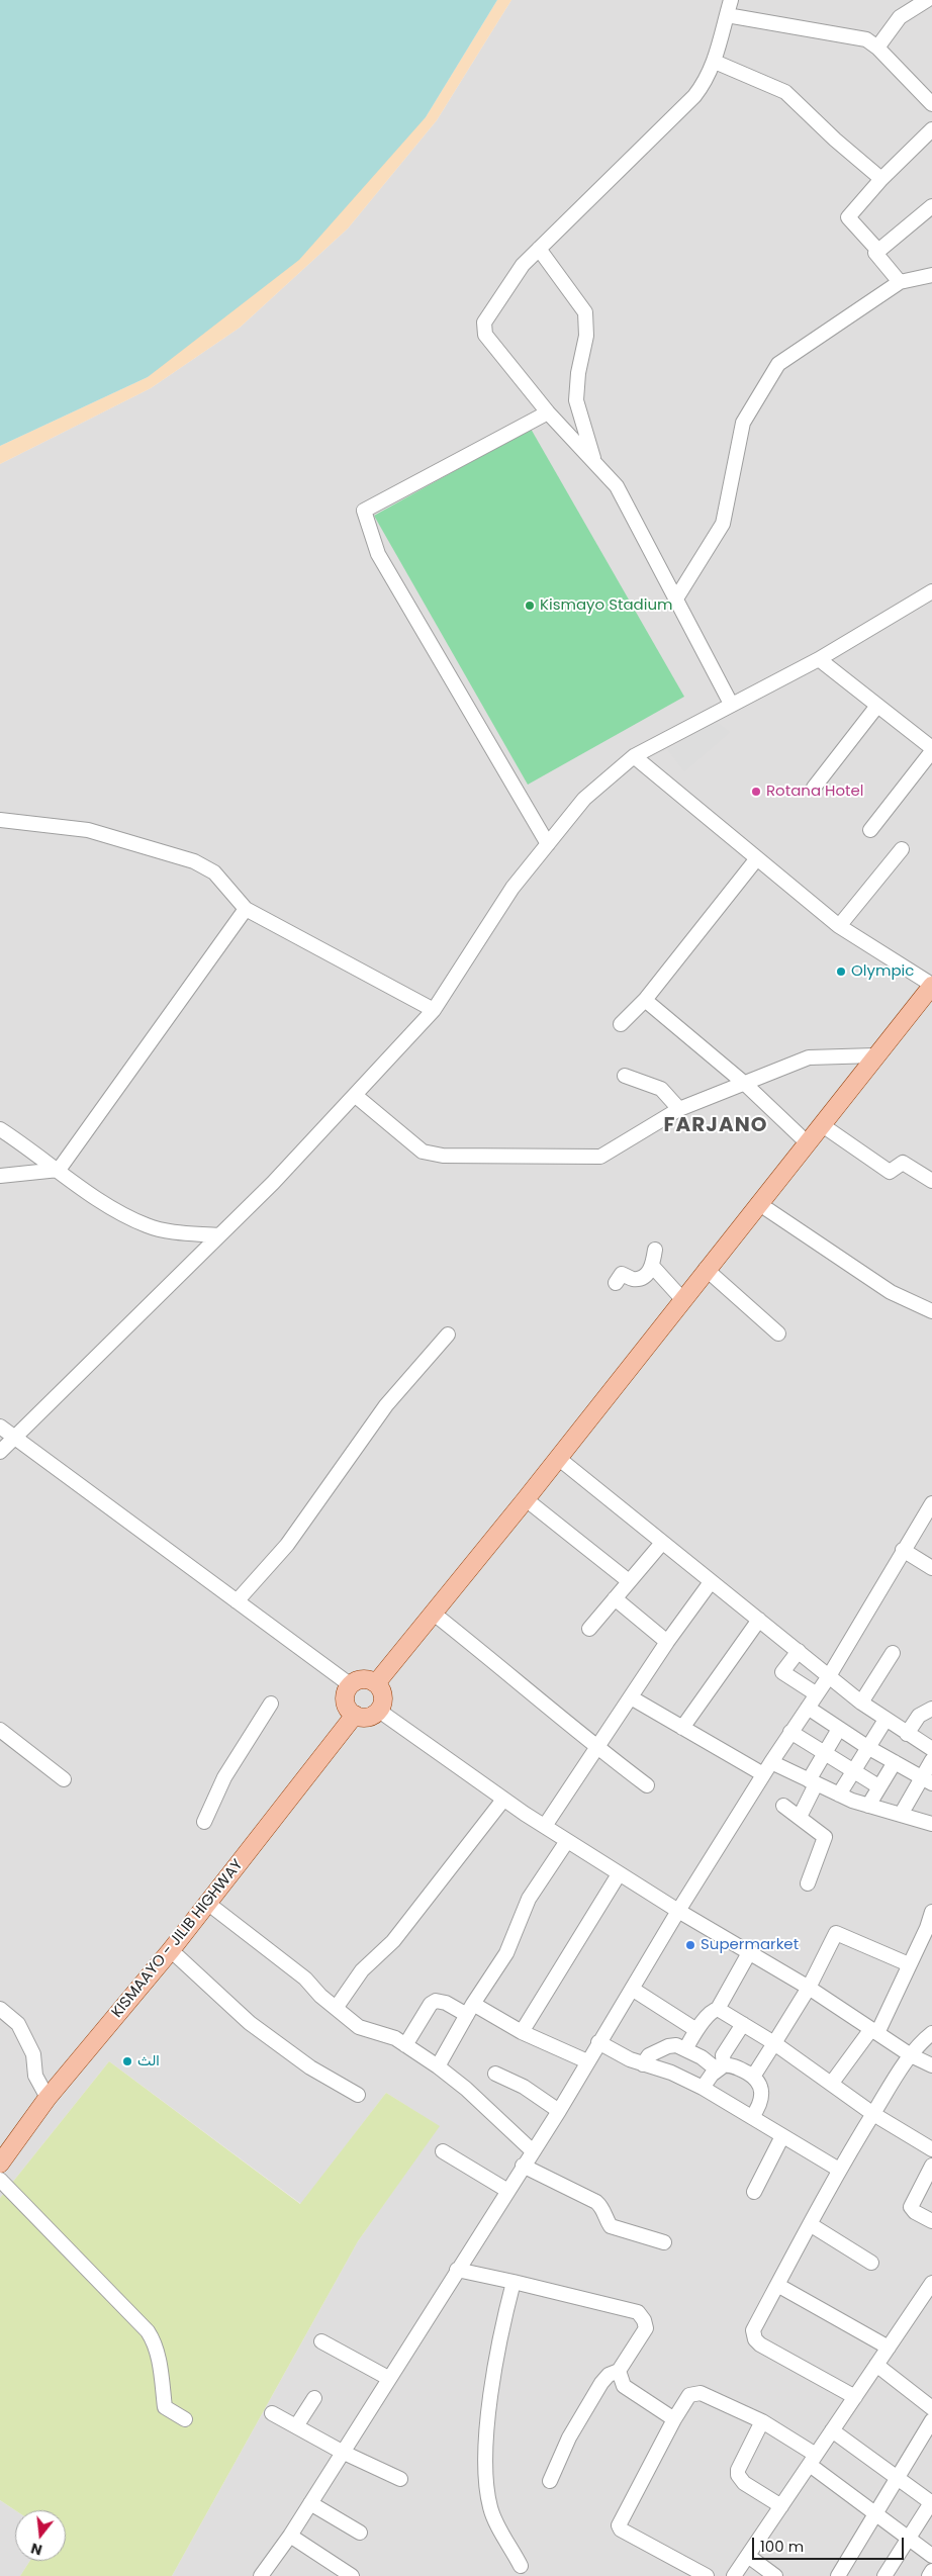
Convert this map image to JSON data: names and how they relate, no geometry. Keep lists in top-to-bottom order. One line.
{"streets":{"main road":["KISMAAYO - JILIB HIGHWAY"]},"districts":["FARJANO"],"places":["Kismayo Stadium","Rotana Hotel","Olympic","Supermarket","الث"],"scale_bar":"100 m","north":"bottom"}
